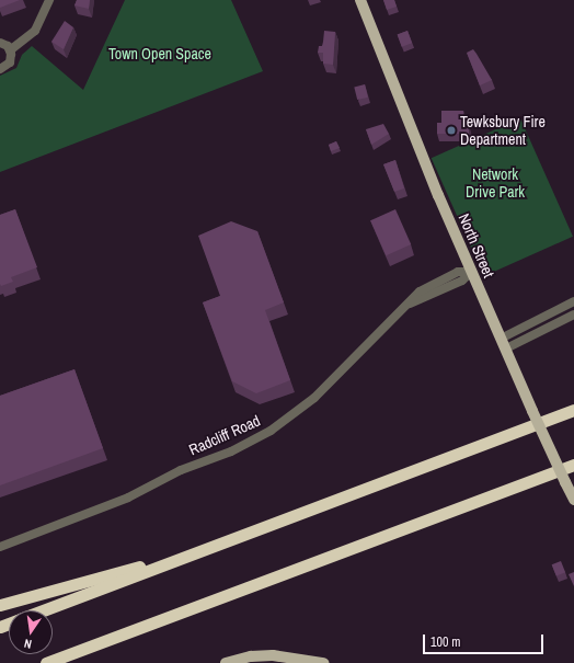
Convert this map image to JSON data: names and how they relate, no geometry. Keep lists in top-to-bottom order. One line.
{"streets":{"main road":["North Street"],"street":["Radcliff Road"]},"crossings":[["North Street","Radcliff Road"]],"parks":["Town Open Space","Network Drive Park"],"places":["Tewksbury Fire Department"],"scale_bar":"100 m","north":"bottom"}
